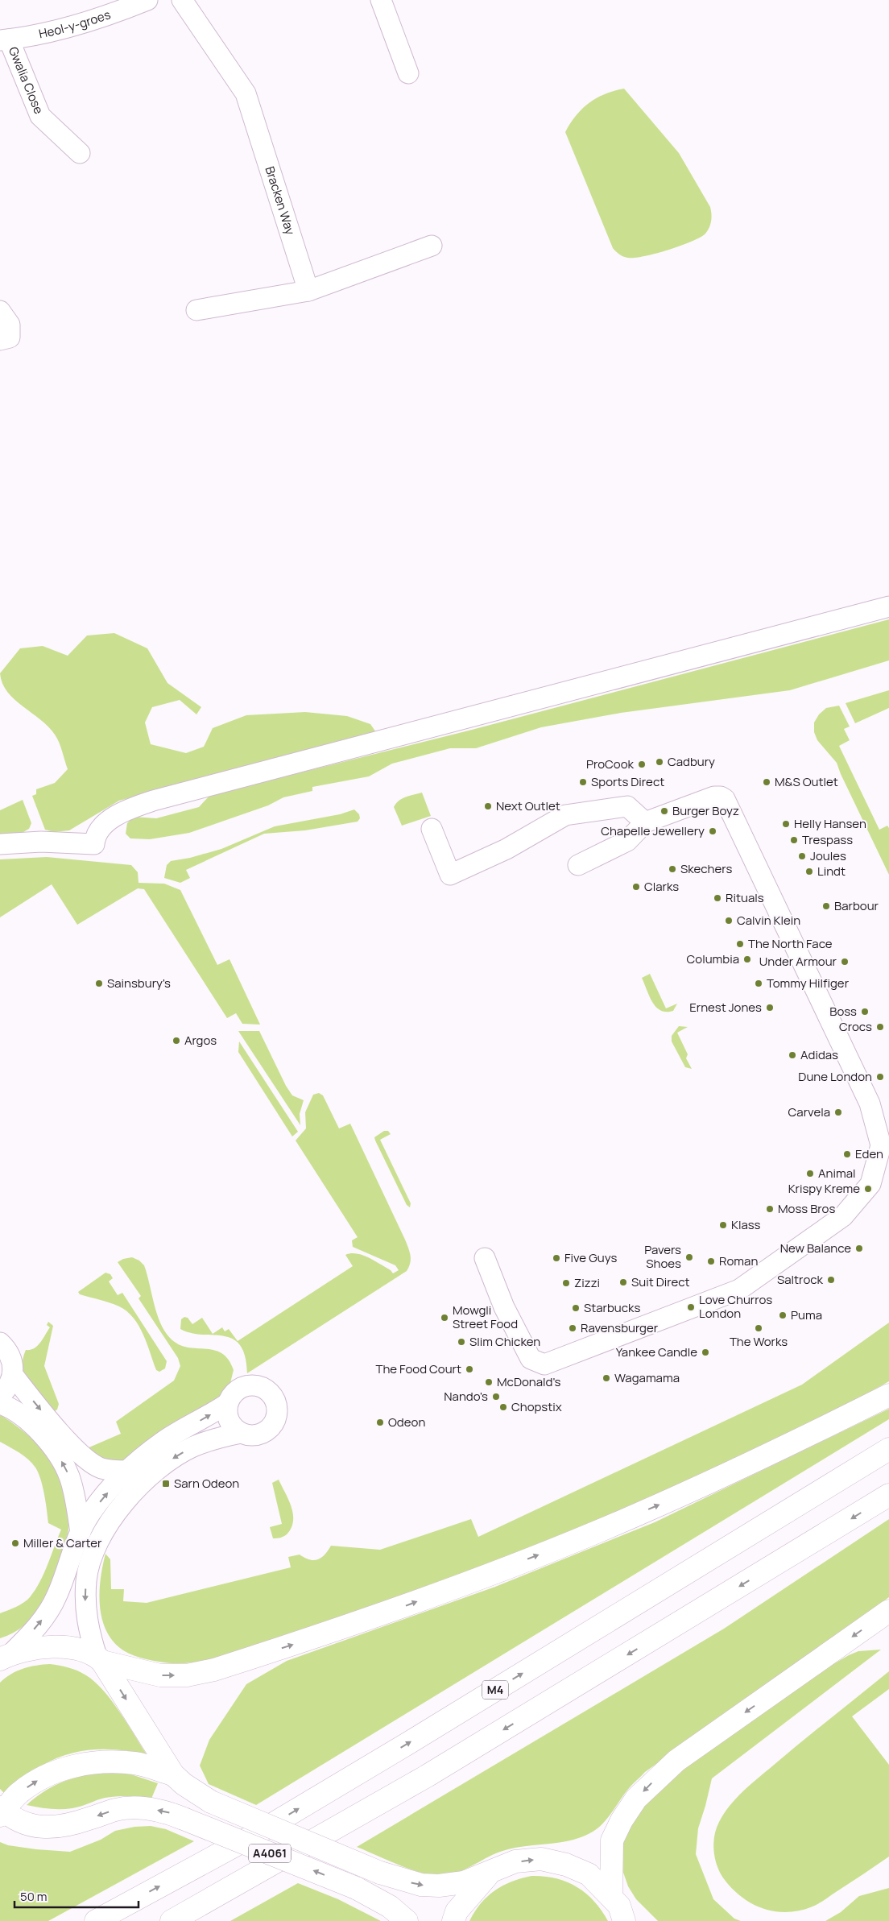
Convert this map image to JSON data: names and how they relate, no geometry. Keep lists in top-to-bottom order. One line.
{"streets":{"main road":["M4","A4061"],"street":["Heol-y-groes","Gwalia Close","Bracken Way"]},"crossings":[["Heol-y-groes","Gwalia Close"]],"places":{"other":["Cadbury","ProCook","Sports Direct","M&S Outlet","Next Outlet","Burger Boyz","Helly Hansen","Chapelle Jewellery","Trespass","Joules","Skechers","Lindt","Clarks","Rituals","Barbour","Calvin Klein","The North Face","Columbia","Under Armour","Sainsbury's","Tommy Hilfiger","Ernest Jones","Boss","Crocs","Argos","Adidas","Dune London","Carvela","Eden","Animal","Krispy Kreme","Moss Bros","Klass","New Balance","Pavers Shoes","Five Guys","Roman","Saltrock","Suit Direct","Zizzi","Love Churros London","Starbucks","Puma","Mowgli Street Food","Ravensburger","The Works","Slim Chicken","Yankee Candle","The Food Court","Wagamama","McDonald's","Nando's","Chopstix","Odeon","Miller & Carter"],"transit":["Sarn Odeon"]},"scale_bar":"50 m"}
